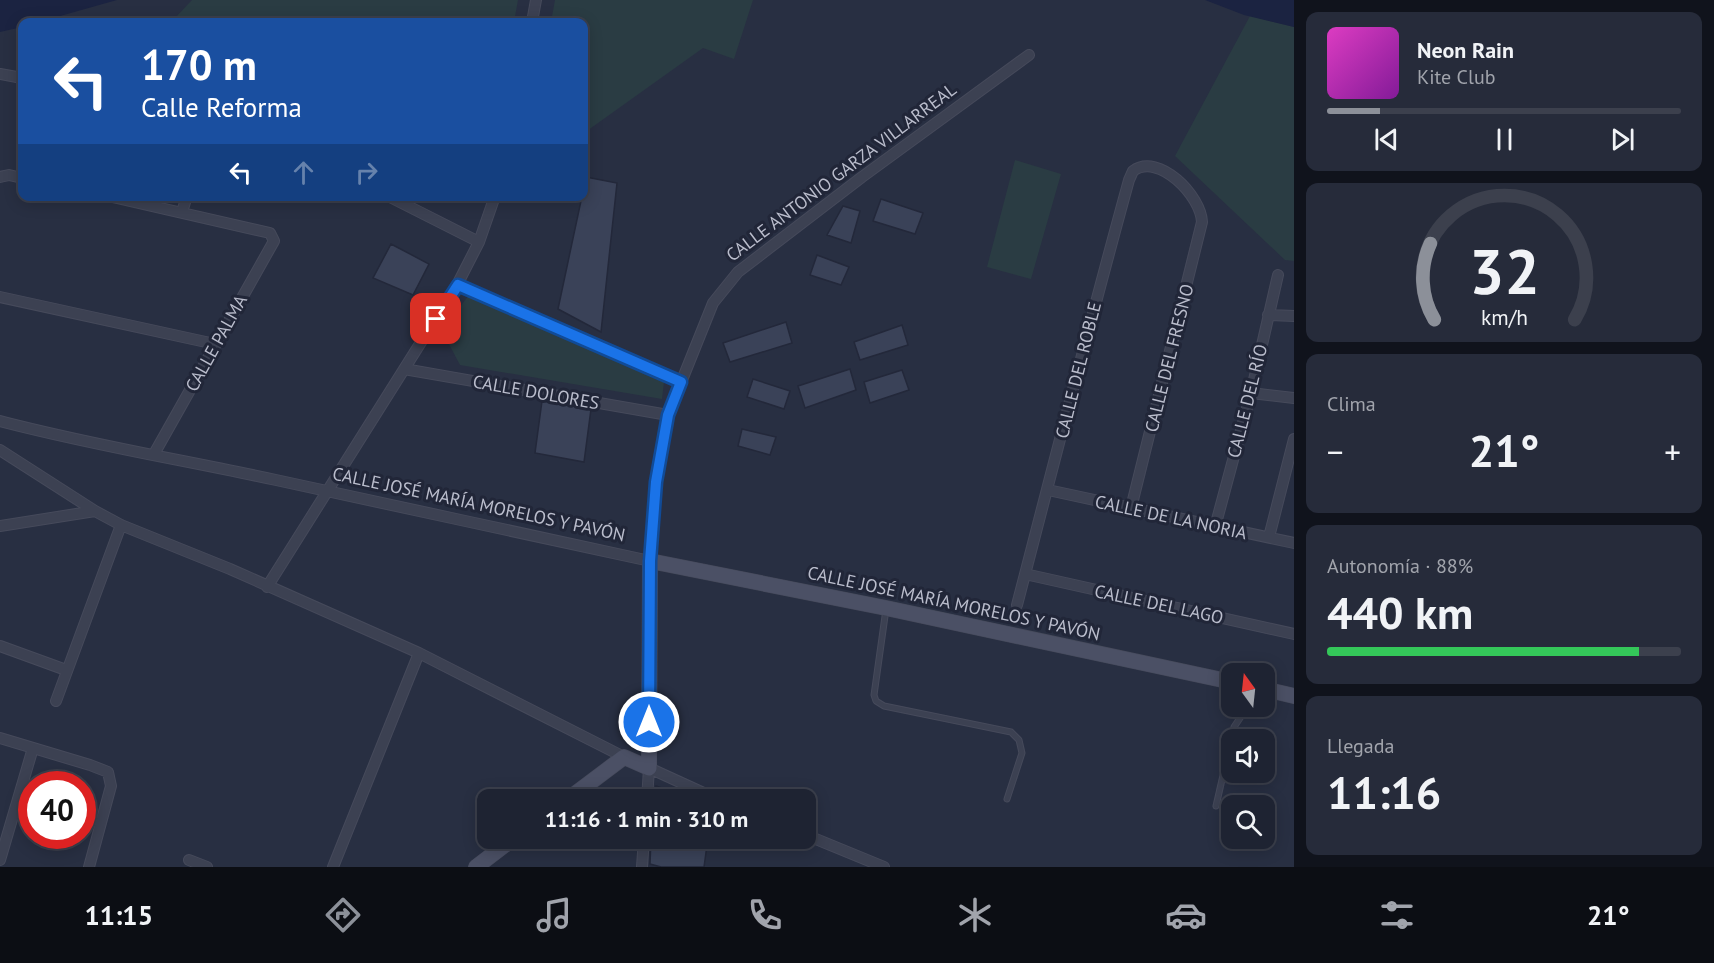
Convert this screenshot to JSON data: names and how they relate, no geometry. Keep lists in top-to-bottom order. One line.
{"streets":{"street":["CALLE ANTONIO GARZA VILLARREAL","CALLE PALMA","CALLE DEL FRESNO","CALLE DEL ROBLE","CALLE DOLORES","CALLE DEL RÍO","CALLE JOSÉ MARÍA MORELOS Y PAVÓN","CALLE DE LA NORIA","CALLE DEL LAGO"]},"crossings":[["CALLE ANTONIO GARZA VILLARREAL","CALLE DOLORES"],["CALLE ANTONIO GARZA VILLARREAL","CALLE JOSÉ MARÍA MORELOS Y PAVÓN"],["CALLE PALMA","CALLE JOSÉ MARÍA MORELOS Y PAVÓN"],["CALLE DEL FRESNO","CALLE DEL ROBLE"],["CALLE DEL FRESNO","CALLE DE LA NORIA"],["CALLE DEL ROBLE","CALLE DE LA NORIA"],["CALLE DEL ROBLE","CALLE DEL LAGO"],["CALLE DEL RÍO","CALLE DE LA NORIA"]],"north":"top","page":{"turn":["170 m","Calle Reforma"],"song":["Neon Rain","Kite Club"],"tile":["Clima",["Autonomía · 88%","440 km"],["Llegada","11:16"]],"heat":["−","21°","+"],"limit":"40","trip":"11:16 · 1 min · 310 m","tabs":["11:15","21°"],"gauge":["32","km/h"]}}
